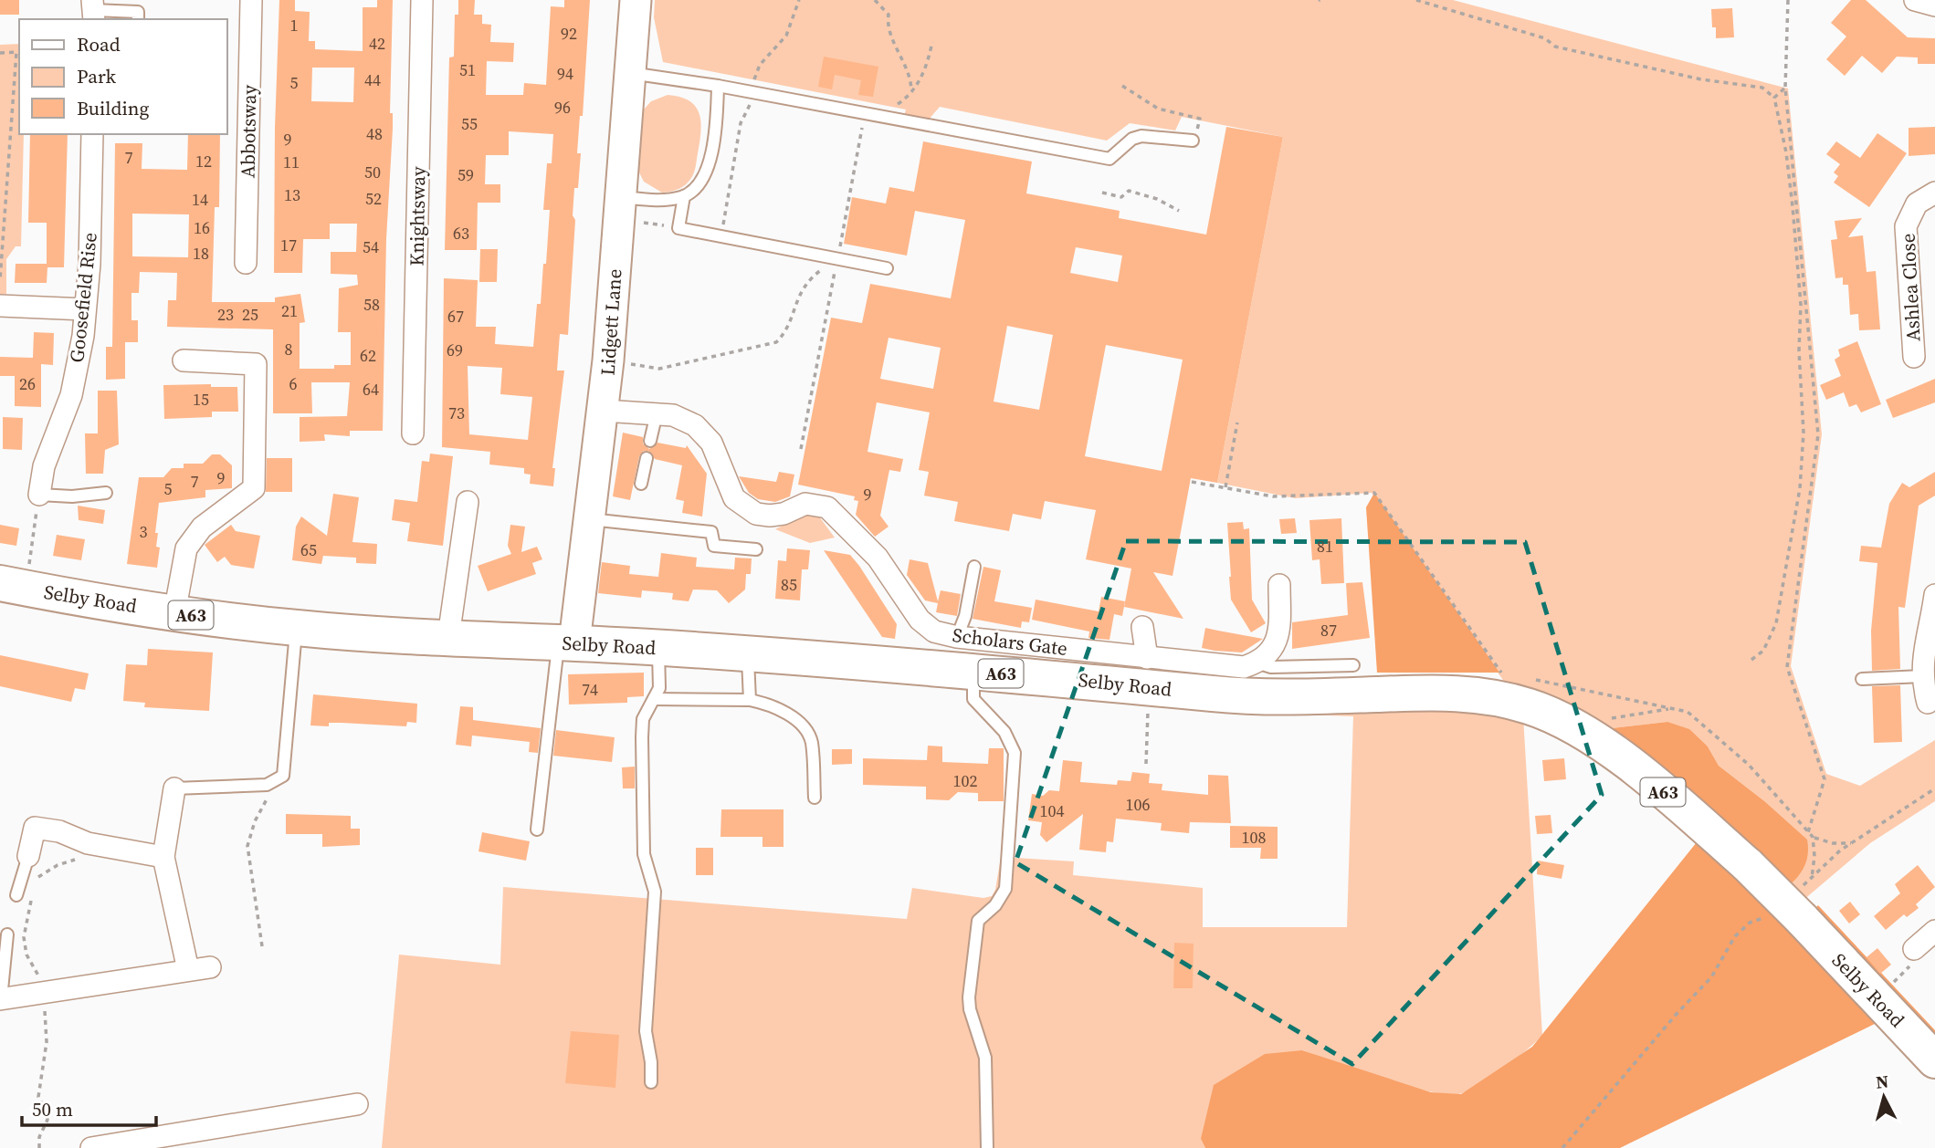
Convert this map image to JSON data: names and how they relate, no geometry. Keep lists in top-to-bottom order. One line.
{"streets":{"highway":["Selby Road","A63"],"main road":["Lidgett Lane"],"street":["Abbotsway","Knightsway","Ashlea Close","Goosefield Rise","Scholars Gate"]},"crossings":[["Lidgett Lane","Selby Road"],["Lidgett Lane","Scholars Gate"],["Selby Road","Scholars Gate"]],"house_numbers":["1","92","42","51","94","44","5","96","55","48","9","7","12","11","50","59","13","52","14","16","63","17","54","18","58","21","23","25","67","8","69","62","26","6","64","15","73","9","7","5","9","3","81","65","85","87","74","102","106","104","108"],"legend":["Road","Park","Building"],"scale_bar":"50 m","north":"top"}
